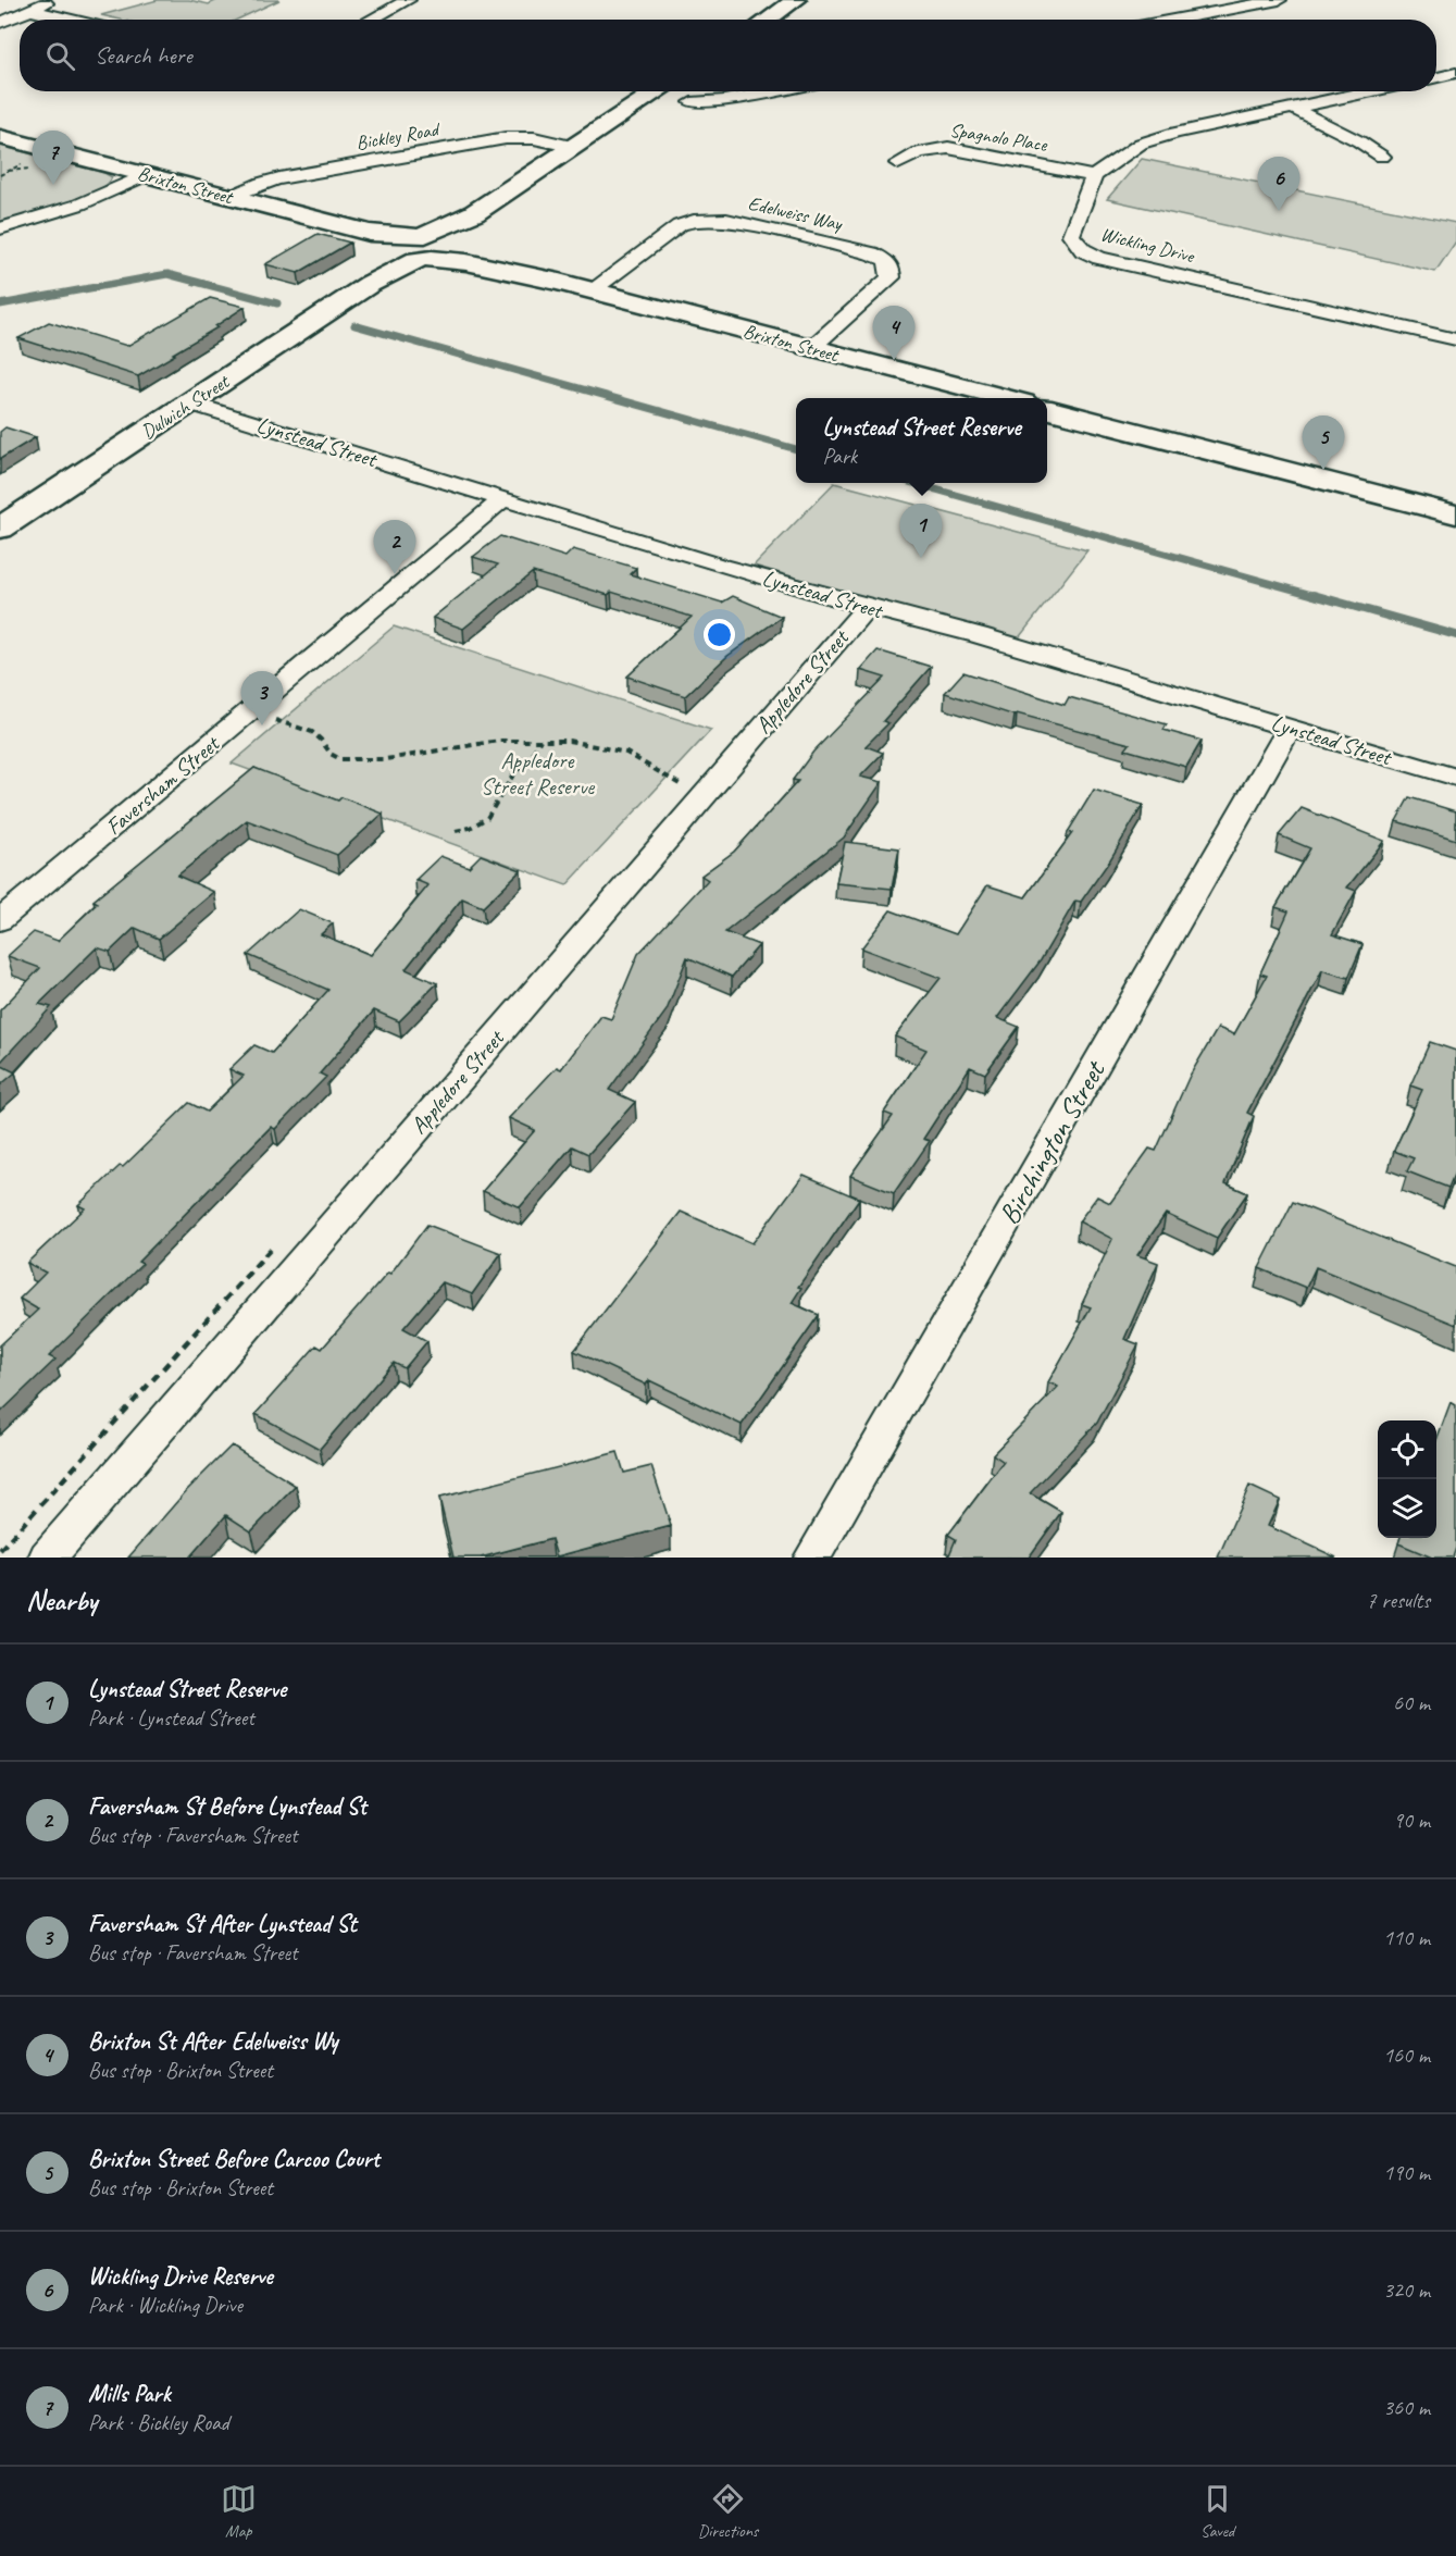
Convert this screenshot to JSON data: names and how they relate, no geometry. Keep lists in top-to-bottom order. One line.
{"streets":{"main road":["Brixton Street","Dulwich Street"],"street":["Bickley Road","Spagnolo Place","Edelweiss Way","Wickling Drive","Lynstead Street","Appledore Street","Faversham Street","Birchington Street"]},"crossings":[["Bickley Road","Brixton Street"],["Bickley Road","Dulwich Street"],["Spagnolo Place","Wickling Drive"],["Brixton Street","Edelweiss Way"],["Brixton Street","Dulwich Street"],["Dulwich Street","Lynstead Street"],["Lynstead Street","Appledore Street"],["Lynstead Street","Faversham Street"],["Lynstead Street","Birchington Street"]],"parks":["Appledore Street Reserve"],"page":{"search":"Search here","pins":["7","6","4","5","1","2","3"],"popup":["Lynstead Street Reserve","Park"],"heading":["Nearby","7 results"],"list":[{"mark":"1","name":"Lynstead Street Reserve","note":"Park · Lynstead Street","value":"60 m"},{"mark":"2","name":"Faversham St Before Lynstead St","note":"Bus stop · Faversham Street","value":"90 m"},{"mark":"3","name":"Faversham St After Lynstead St","note":"Bus stop · Faversham Street","value":"110 m"},{"mark":"4","name":"Brixton St After Edelweiss Wy","note":"Bus stop · Brixton Street","value":"160 m"},{"mark":"5","name":"Brixton Street Before Carcoo Court","note":"Bus stop · Brixton Street","value":"190 m"},{"mark":"6","name":"Wickling Drive Reserve","note":"Park · Wickling Drive","value":"320 m"},{"mark":"7","name":"Mills Park","note":"Park · Bickley Road","value":"360 m"}],"nav":["Map","Directions","Saved"]}}
